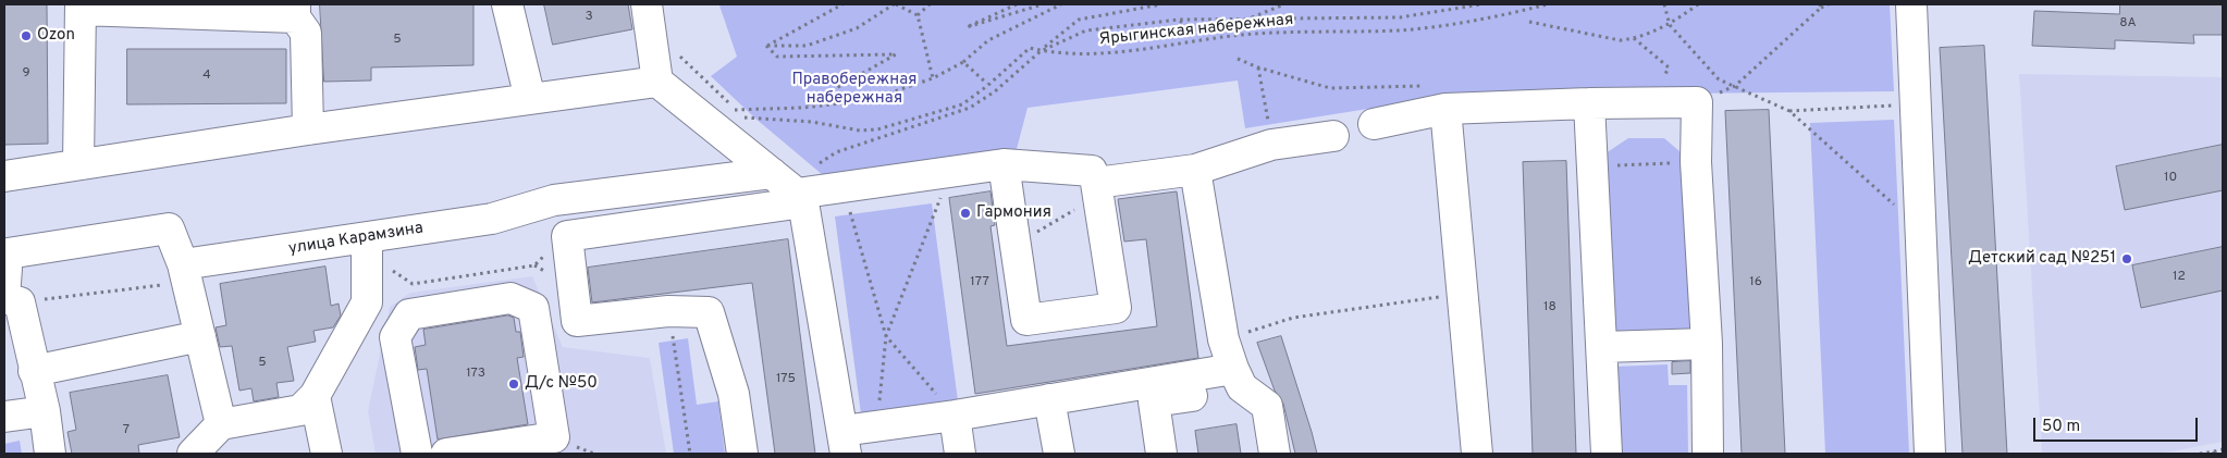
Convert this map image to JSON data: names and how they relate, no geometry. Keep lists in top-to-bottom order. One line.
{"streets":{"street":["улица Карамзина"],"path":["Ярыгинская набережная"]},"parks":["Правобережная набережная"],"places":["Ozon","Гармония","Детский сад №251","Д/с №50"],"house_numbers":["3","8А","5","9","4","10","12","177","16","18","5","173","175","7"],"scale_bar":"50 m"}
